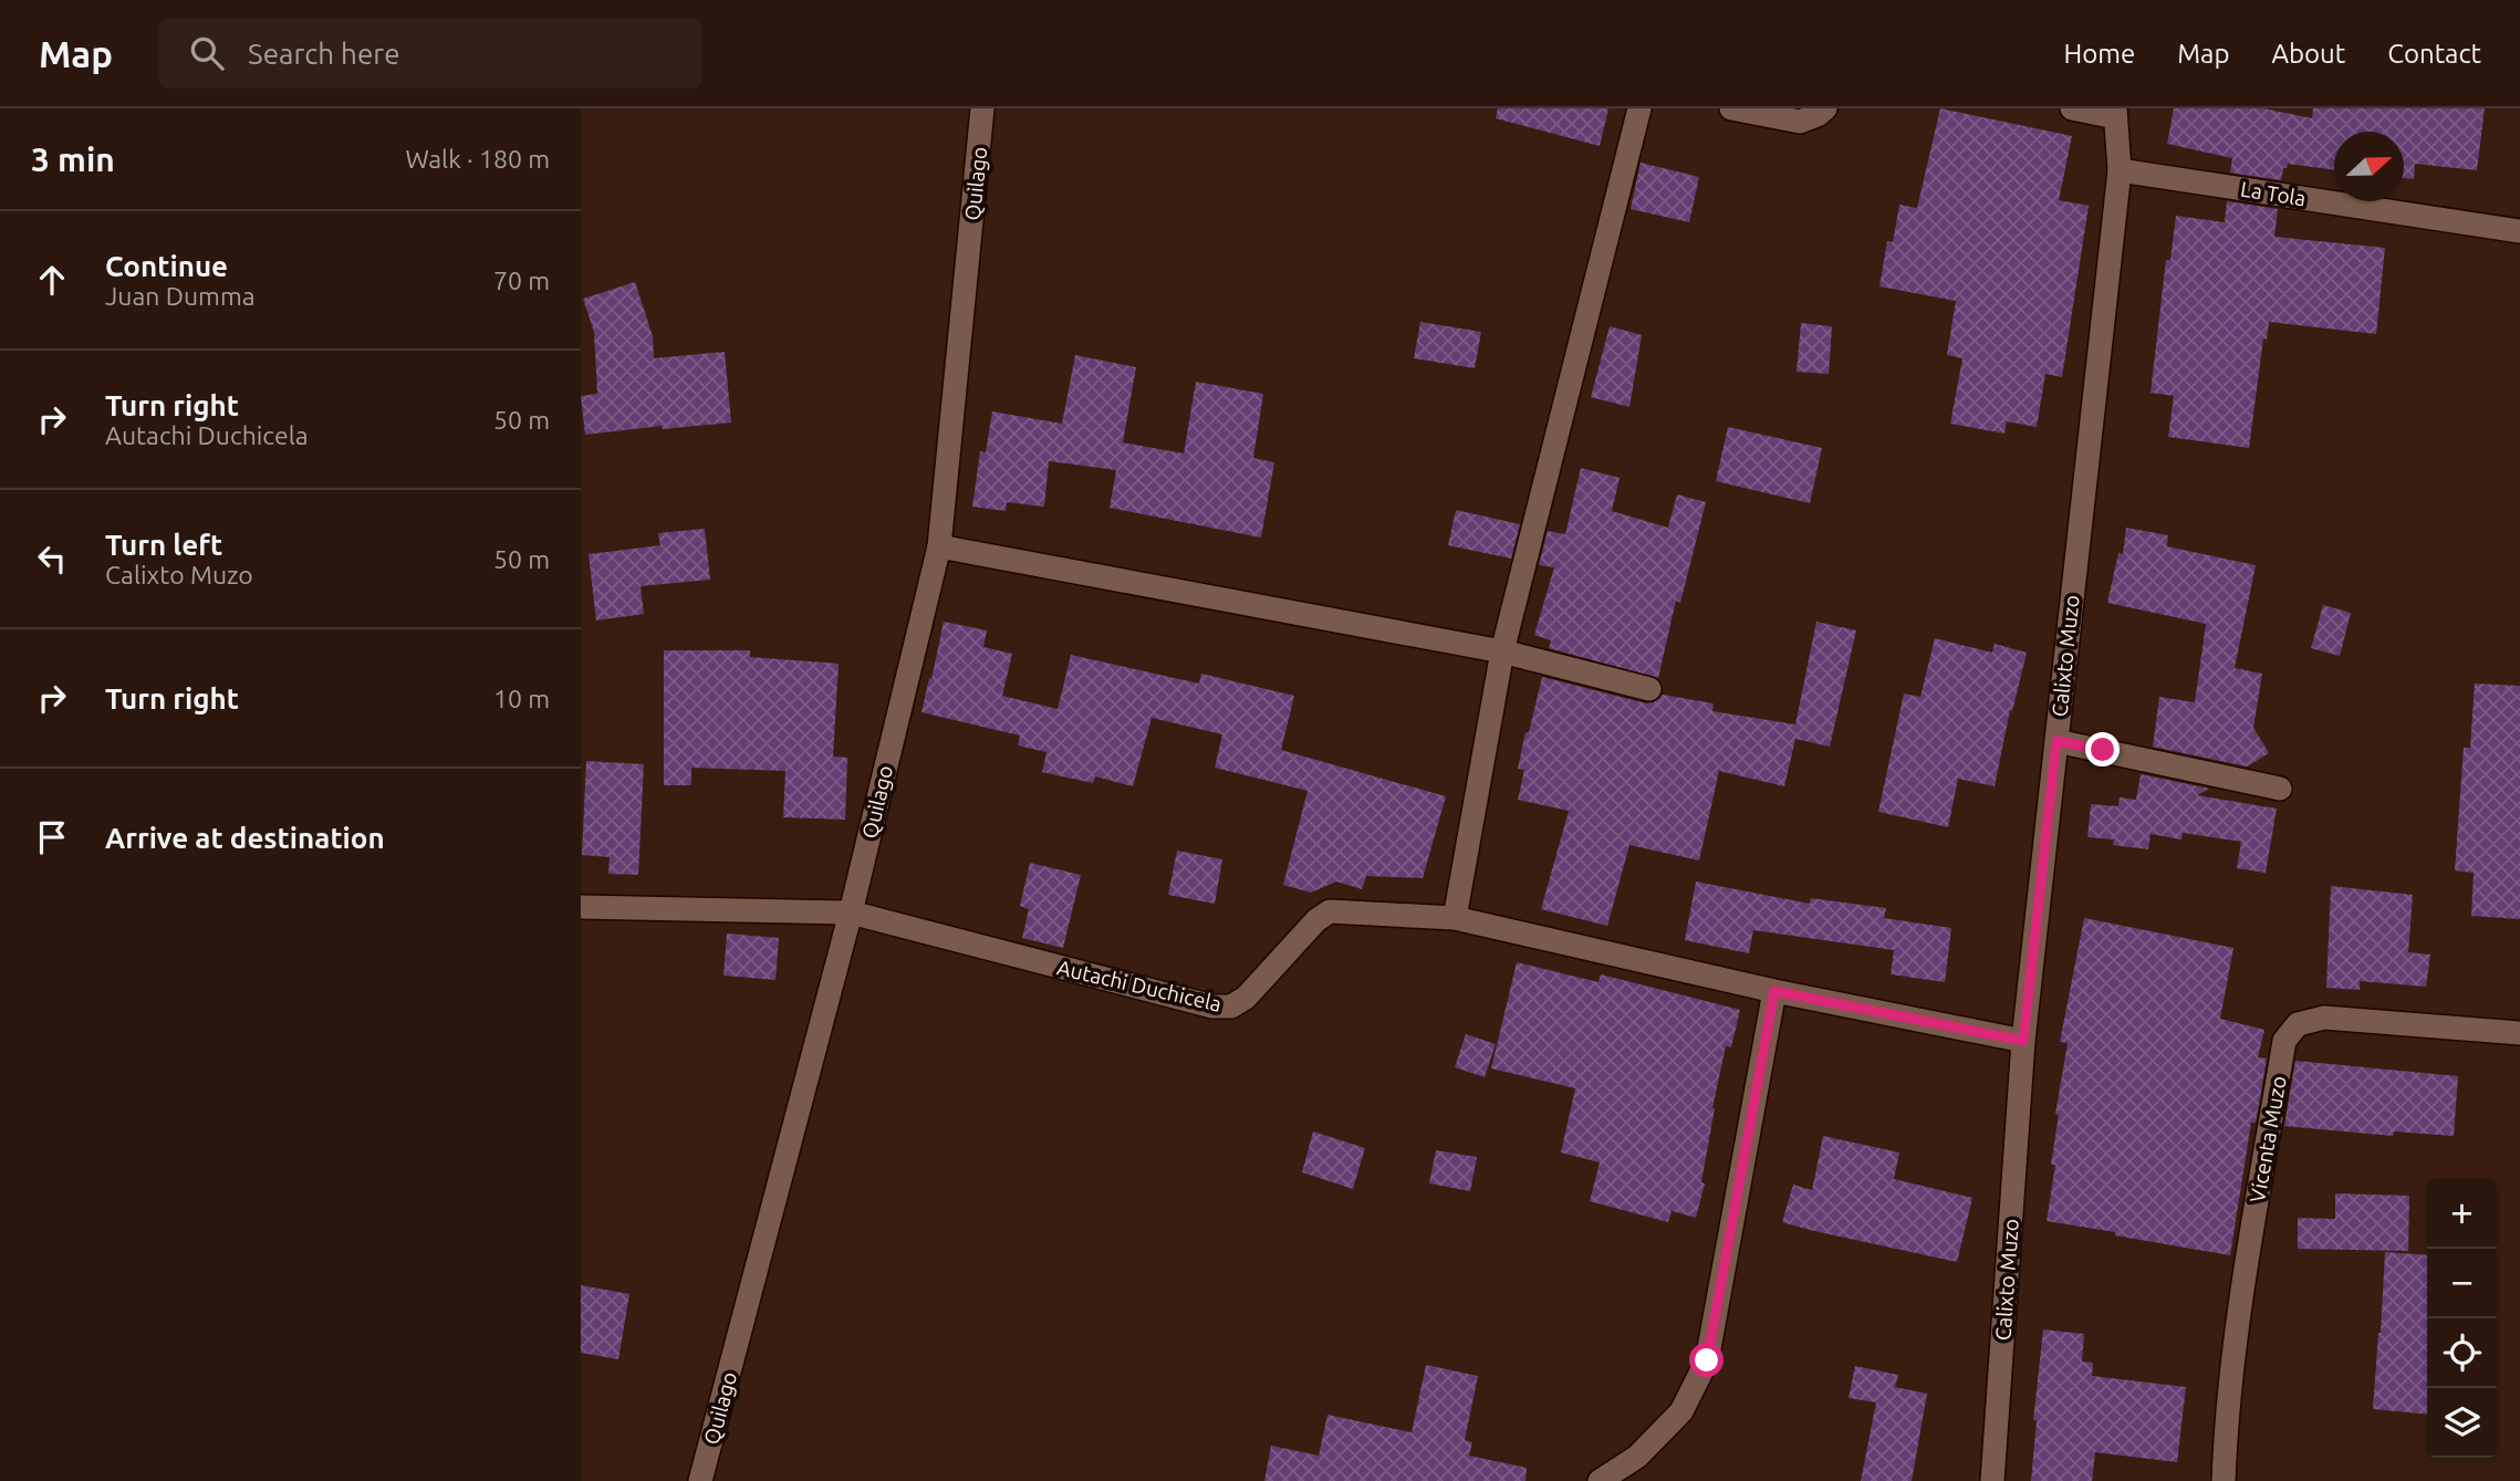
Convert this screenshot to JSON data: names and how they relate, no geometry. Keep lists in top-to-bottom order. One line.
{"streets":{"street":["Quilago","La Tola","Calixto Muzo","Autachi Duchicela","Vicenta Muzo"]},"crossings":[["Quilago","Autachi Duchicela"],["La Tola","Calixto Muzo"],["Calixto Muzo","Autachi Duchicela"]],"north":"right","page":{"header":"Map","search":"Search here","nav":["Home","Map","About","Contact"],"heading":["3 min","Walk · 180 m"],"list":[["Continue","Juan Dumma","70 m"],["Turn right","Autachi Duchicela","50 m"],["Turn left","Calixto Muzo","50 m"],["Turn right","10 m"],"Arrive at destination"],"map_buttons":["+","−"]}}
